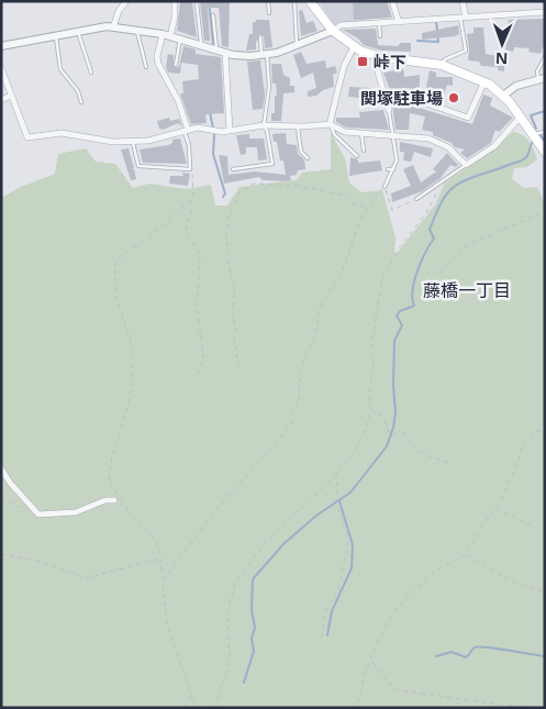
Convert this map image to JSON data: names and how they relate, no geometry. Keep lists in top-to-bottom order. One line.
{"districts":["藤橋一丁目"],"places":{"transit":["峠下"],"other":["関塚駐車場"]},"north":"bottom"}
